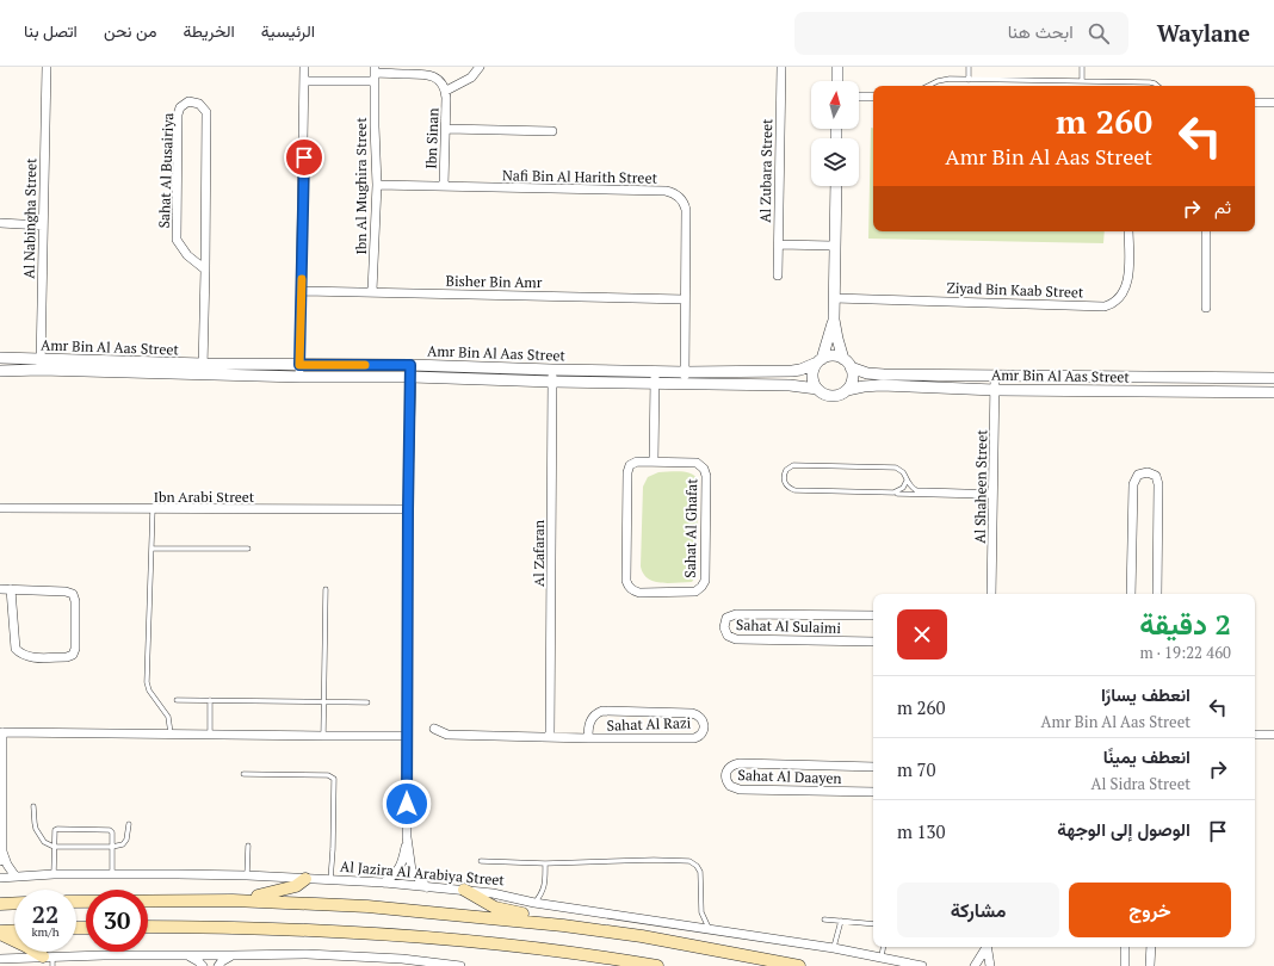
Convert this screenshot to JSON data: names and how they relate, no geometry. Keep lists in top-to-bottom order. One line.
{"streets":{"street":["Ibn Sinan","Sahat Al Busairiya","Al Zubara Street","Nafi Bin Al Harith Street","Ibn Al Mughira Street","Al Nabingha Street","Bisher Bin Amr","Ziyad Bin Kaab Street","Amr Bin Al Aas Street","Al Shaheen Street","Ibn Arabi Street","Sahat Al Ghafat","Al Zafaran","Sahat Al Sulaimi","Sahat Al Razi","Sahat Al Daayen","Al Jazira Al Arabiya Street"]},"crossings":[["Ibn Sinan","Nafi Bin Al Harith Street"],["Ibn Sinan","Ibn Al Mughira Street"],["Sahat Al Busairiya","Amr Bin Al Aas Street"],["Nafi Bin Al Harith Street","Ibn Al Mughira Street"],["Nafi Bin Al Harith Street","Bisher Bin Amr"],["Nafi Bin Al Harith Street","Amr Bin Al Aas Street"],["Ibn Al Mughira Street","Bisher Bin Amr"],["Al Nabingha Street","Amr Bin Al Aas Street"],["Amr Bin Al Aas Street","Al Shaheen Street"],["Amr Bin Al Aas Street","Al Zafaran"],["Al Zafaran","Sahat Al Razi"]],"north":"top","page":{"header":"Waylane","search":"ابحث هنا","nav":["الرئيسية","الخريطة","من نحن","اتصل بنا"],"turn":["260 m","Amr Bin Al Aas Street"],"then":"ثم","heading":["2 دقيقة","460 m · 19:22"],"list":[{"name":"انعطف يسارًا","note":"Amr Bin Al Aas Street","value":"260 m"},{"name":"انعطف يمينًا","note":"Al Sidra Street","value":"70 m"},{"name":"الوصول إلى الوجهة","value":"130 m"}],"buttons":["خروج","مشاركة"],"speed":"22 km/h","limit":"30"}}
